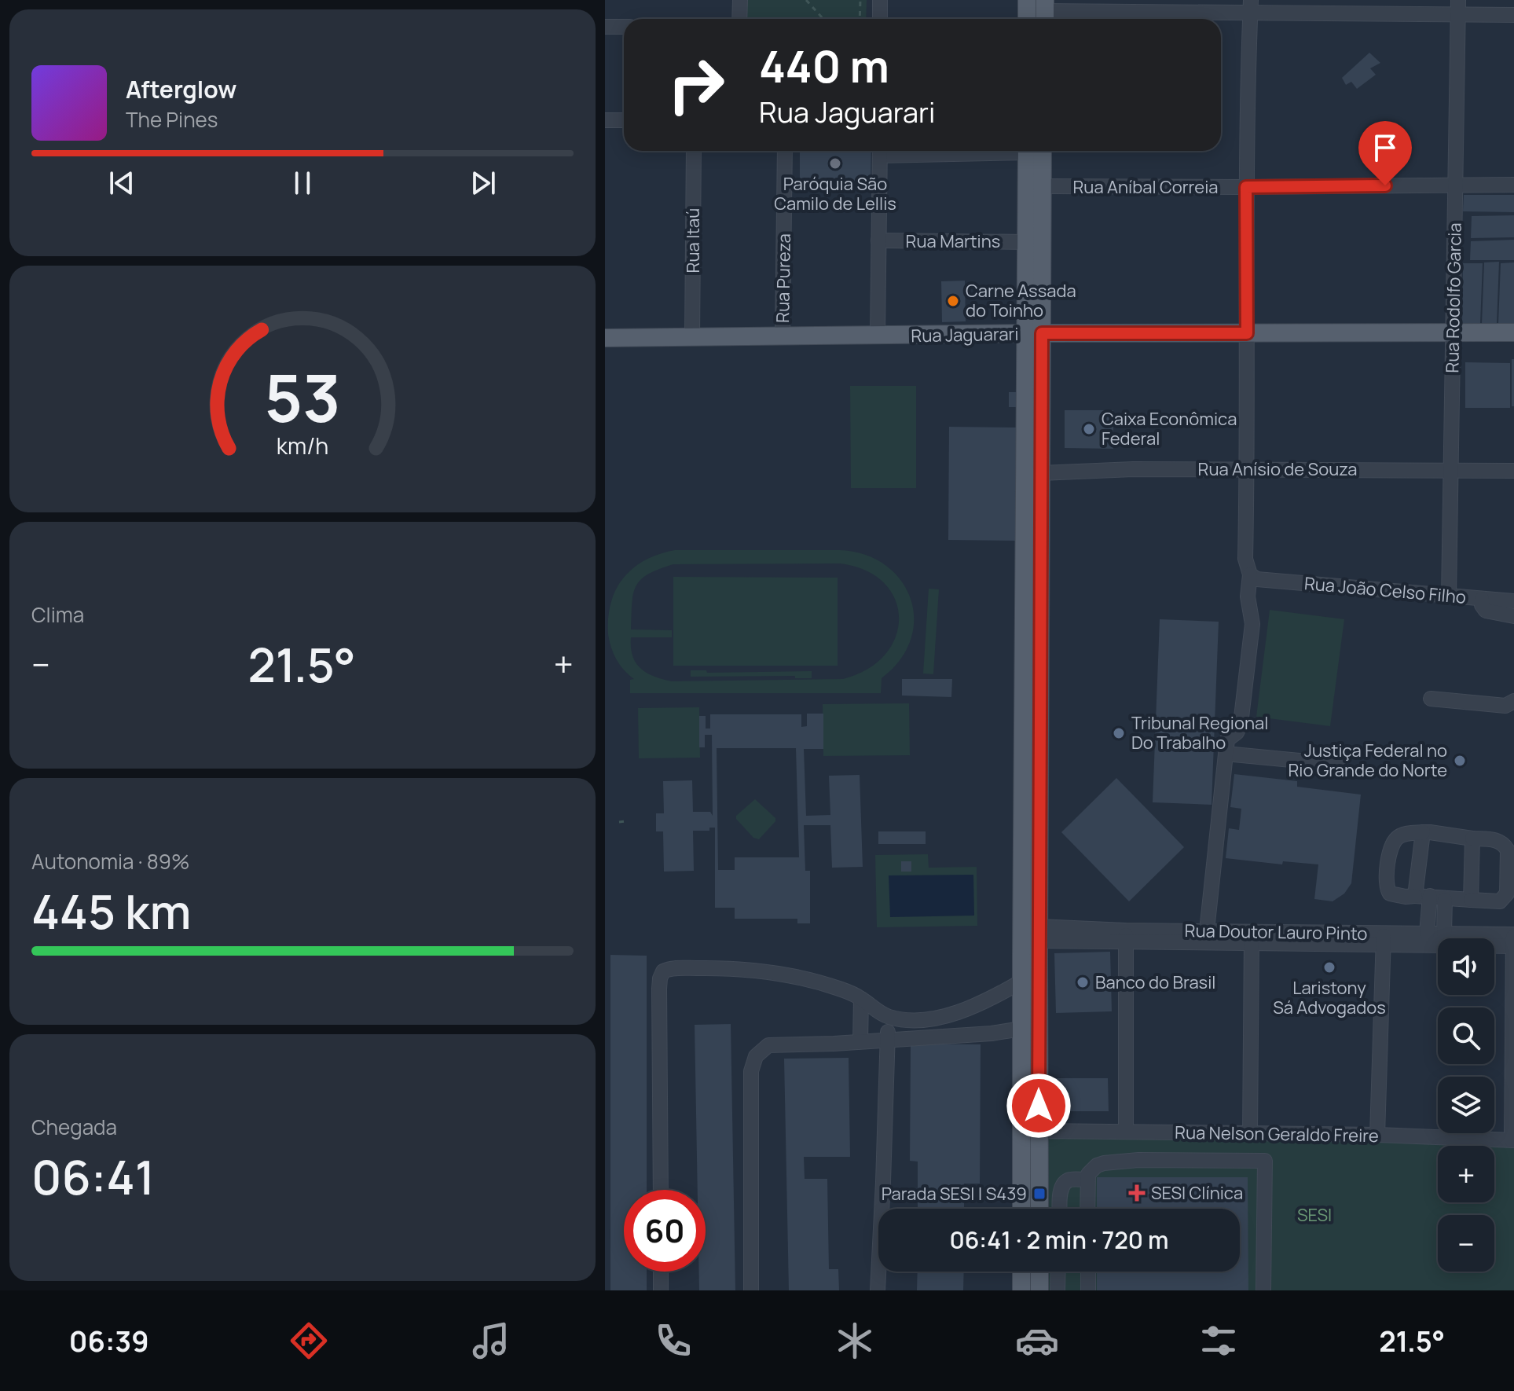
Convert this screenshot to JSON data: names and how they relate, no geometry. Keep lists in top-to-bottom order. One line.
{"streets":{"main road":["Rua Jaguarari"],"street":["Rua Aníbal Correia","Rua Itaú","Rua Martins","Rua Pureza","Rua Rodolfo Garcia","Rua Anísio de Souza","Rua João Celso Filho","Rua Doutor Lauro Pinto","Rua Nelson Geraldo Freire"]},"crossings":[["Rua Aníbal Correia","Rua Rodolfo Garcia"],["Rua Itaú","Rua Jaguarari"],["Rua Pureza","Rua Jaguarari"],["Rua Rodolfo Garcia","Rua Jaguarari"],["Rua Rodolfo Garcia","Rua Anísio de Souza"],["Rua Rodolfo Garcia","Rua João Celso Filho"]],"parks":["SESI"],"places":{"other":["Paróquia São Camilo de Lellis","Carne Assada do Toinho","Caixa Econômica Federal","Tribunal Regional Do Trabalho","Justiça Federal no Rio Grande do Norte","Laristony Sá Advogados","Banco do Brasil"],"health":["SESI Clínica"],"transit":["Parada SESI | S439"]},"page":{"turn":["440 m","Rua Jaguarari"],"song":["Afterglow","The Pines"],"tile":["Clima",["Autonomia · 89%","445 km"],["Chegada","06:41"]],"heat":["−","21.5°","+"],"map_buttons":["+","−"],"limit":"60","trip":"06:41 · 2 min · 720 m","tabs":["06:39","21.5°"],"gauge":["53","km/h"]}}
